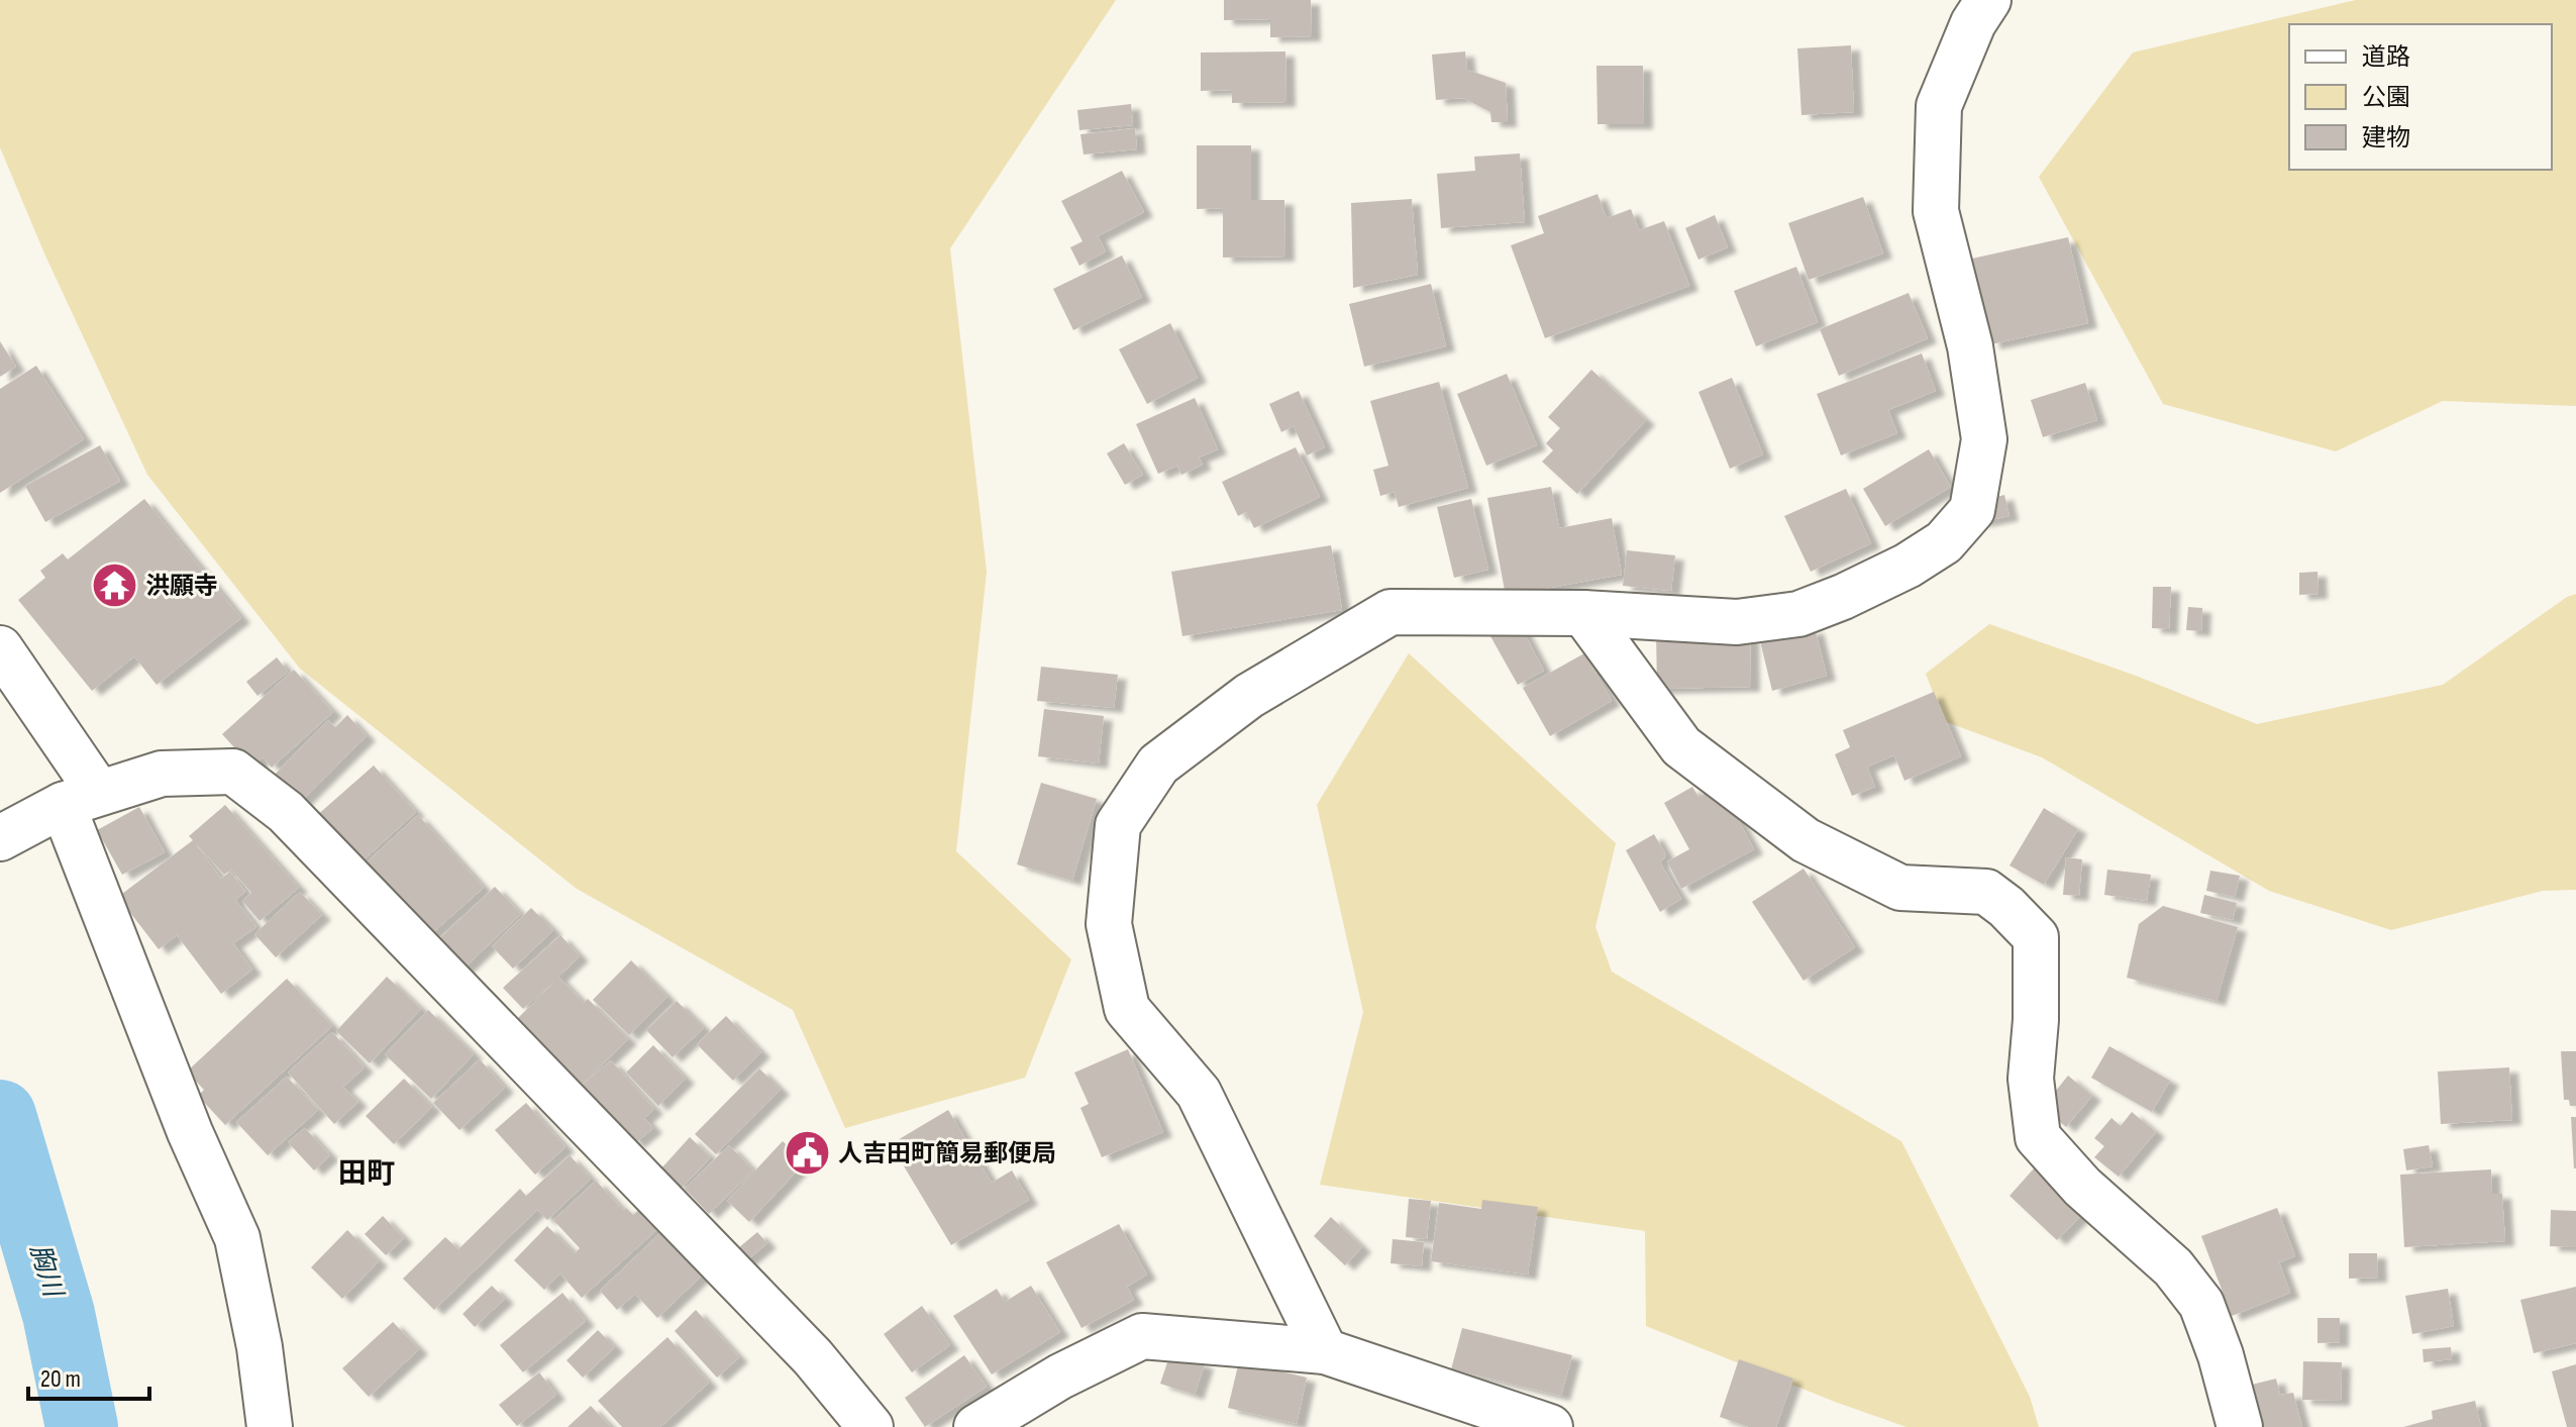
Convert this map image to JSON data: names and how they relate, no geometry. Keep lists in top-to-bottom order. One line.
{"districts":["田町"],"water":["胸川"],"places":{"temple":["洪願寺"],"public building":["人吉田町簡易郵便局"]},"legend":["道路","公園","建物"],"scale_bar":"20 m"}
